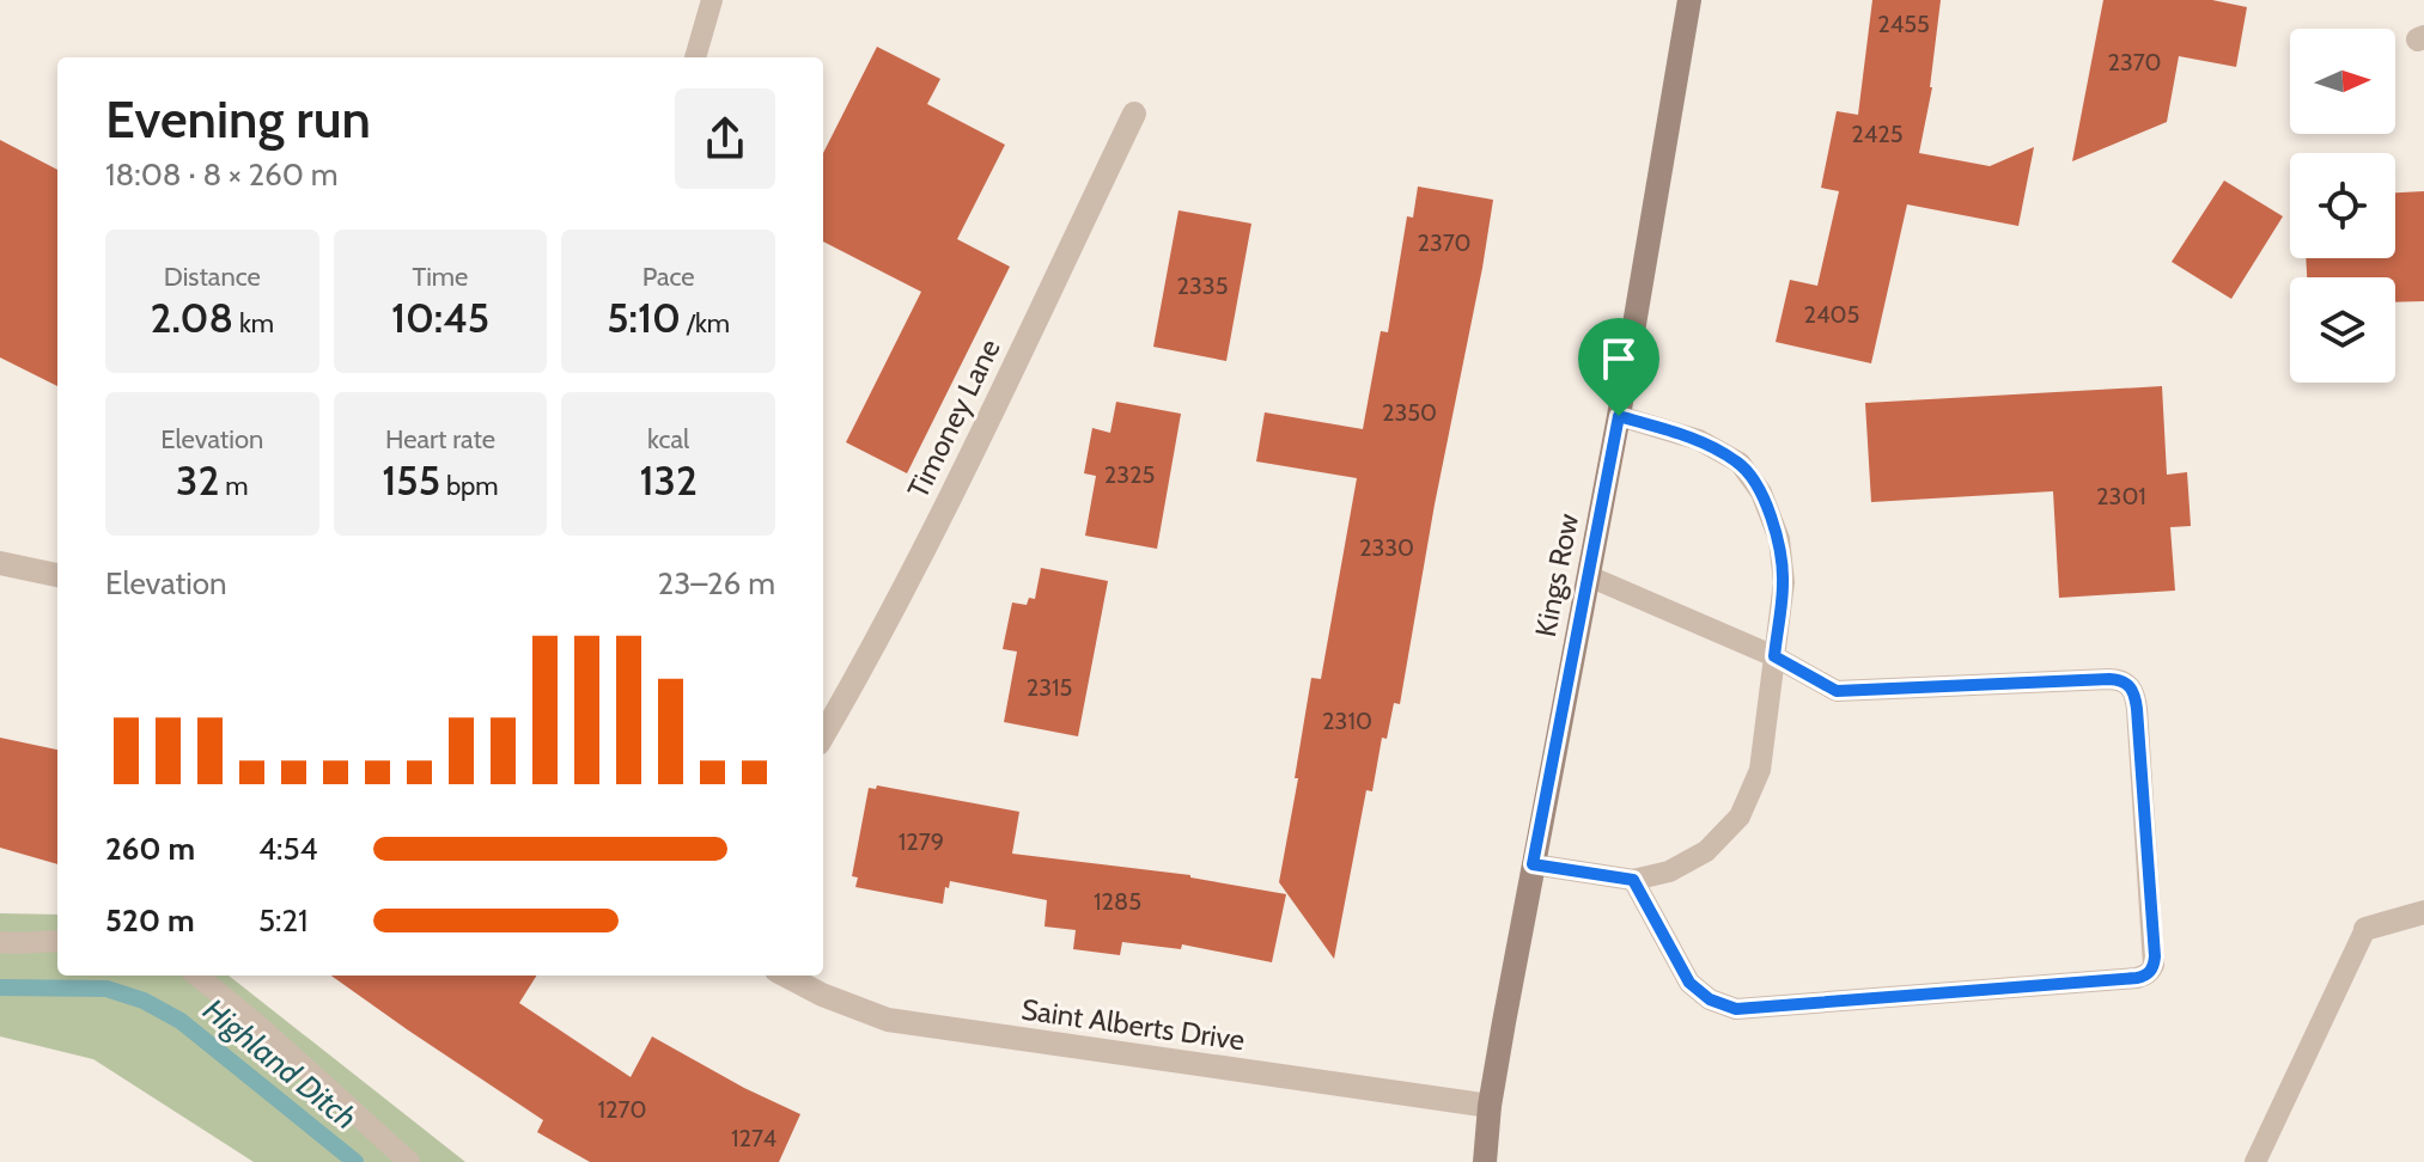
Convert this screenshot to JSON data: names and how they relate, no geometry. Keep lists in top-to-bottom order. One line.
{"streets":{"main road":["Kings Row"],"street":["Timoney Lane","Saint Alberts Drive"]},"crossings":[["Kings Row","Saint Alberts Drive"]],"water":["Highland Ditch"],"house_numbers":["2455","2370","2425","2370","2335","2405","2350","2325","2301","2330","2315","2310","1279","1285","1270","1274"],"north":"right","page":{"heading":["Evening run","18:08 · 8 × 260 m"],"stats":[["Distance","2.08 km"],["Time","10:45"],["Pace","5:10 /km"],["Elevation","32 m"],["Heart rate","155 bpm"],["kcal","132"]],"chart":["Elevation","23–26 m"],"list":[{"name":"260 m","note":"4:54"},{"name":"520 m","note":"5:21"}]}}
